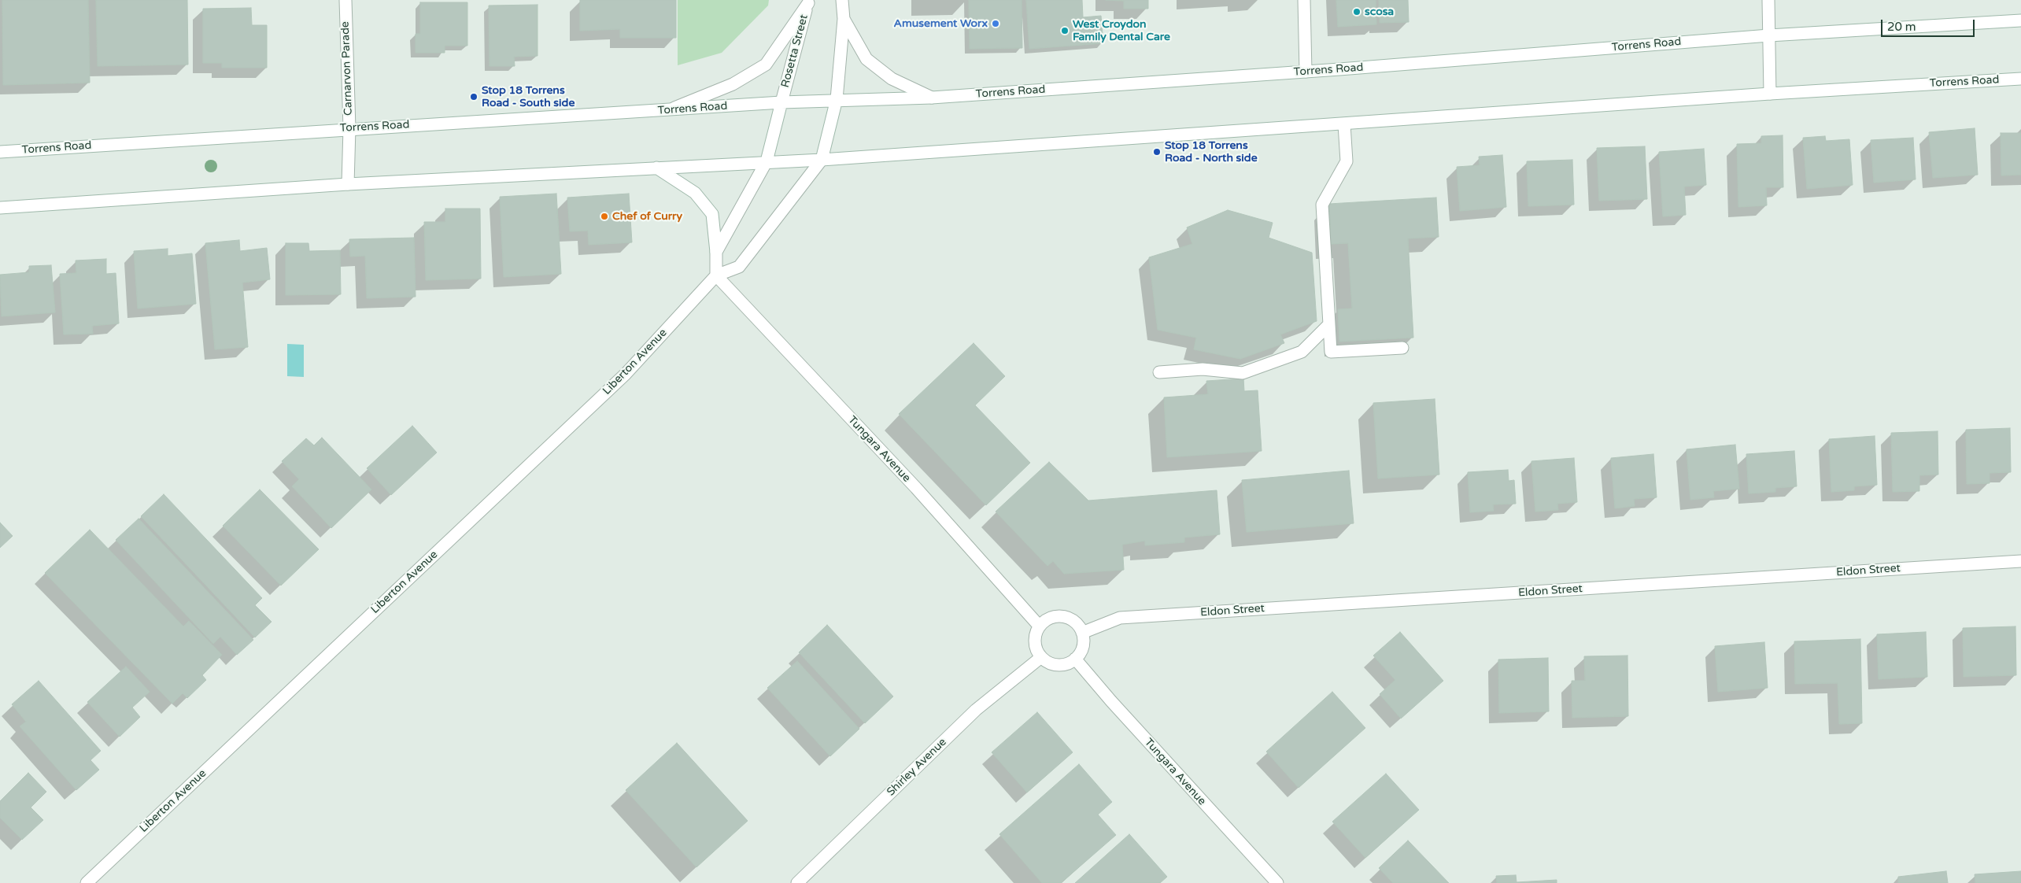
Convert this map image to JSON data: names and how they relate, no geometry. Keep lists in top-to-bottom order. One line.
{"streets":{"main road":["Torrens Road","Rosetta Street","Carnarvon Parade","Liberton Avenue","Tungara Avenue","Eldon Street","Shirley Avenue"]},"crossings":[["Torrens Road","Rosetta Street"],["Torrens Road","Carnarvon Parade"],["Torrens Road","Liberton Avenue"],["Liberton Avenue","Tungara Avenue"],["Tungara Avenue","Eldon Street"],["Tungara Avenue","Shirley Avenue"],["Eldon Street","Shirley Avenue"]],"places":["scosa","Amusement Worx","West Croydon Family Dental Care","Stop 18 Torrens Road - South side","Stop 18 Torrens Road - North side","Chef of Curry"],"scale_bar":"20 m"}
